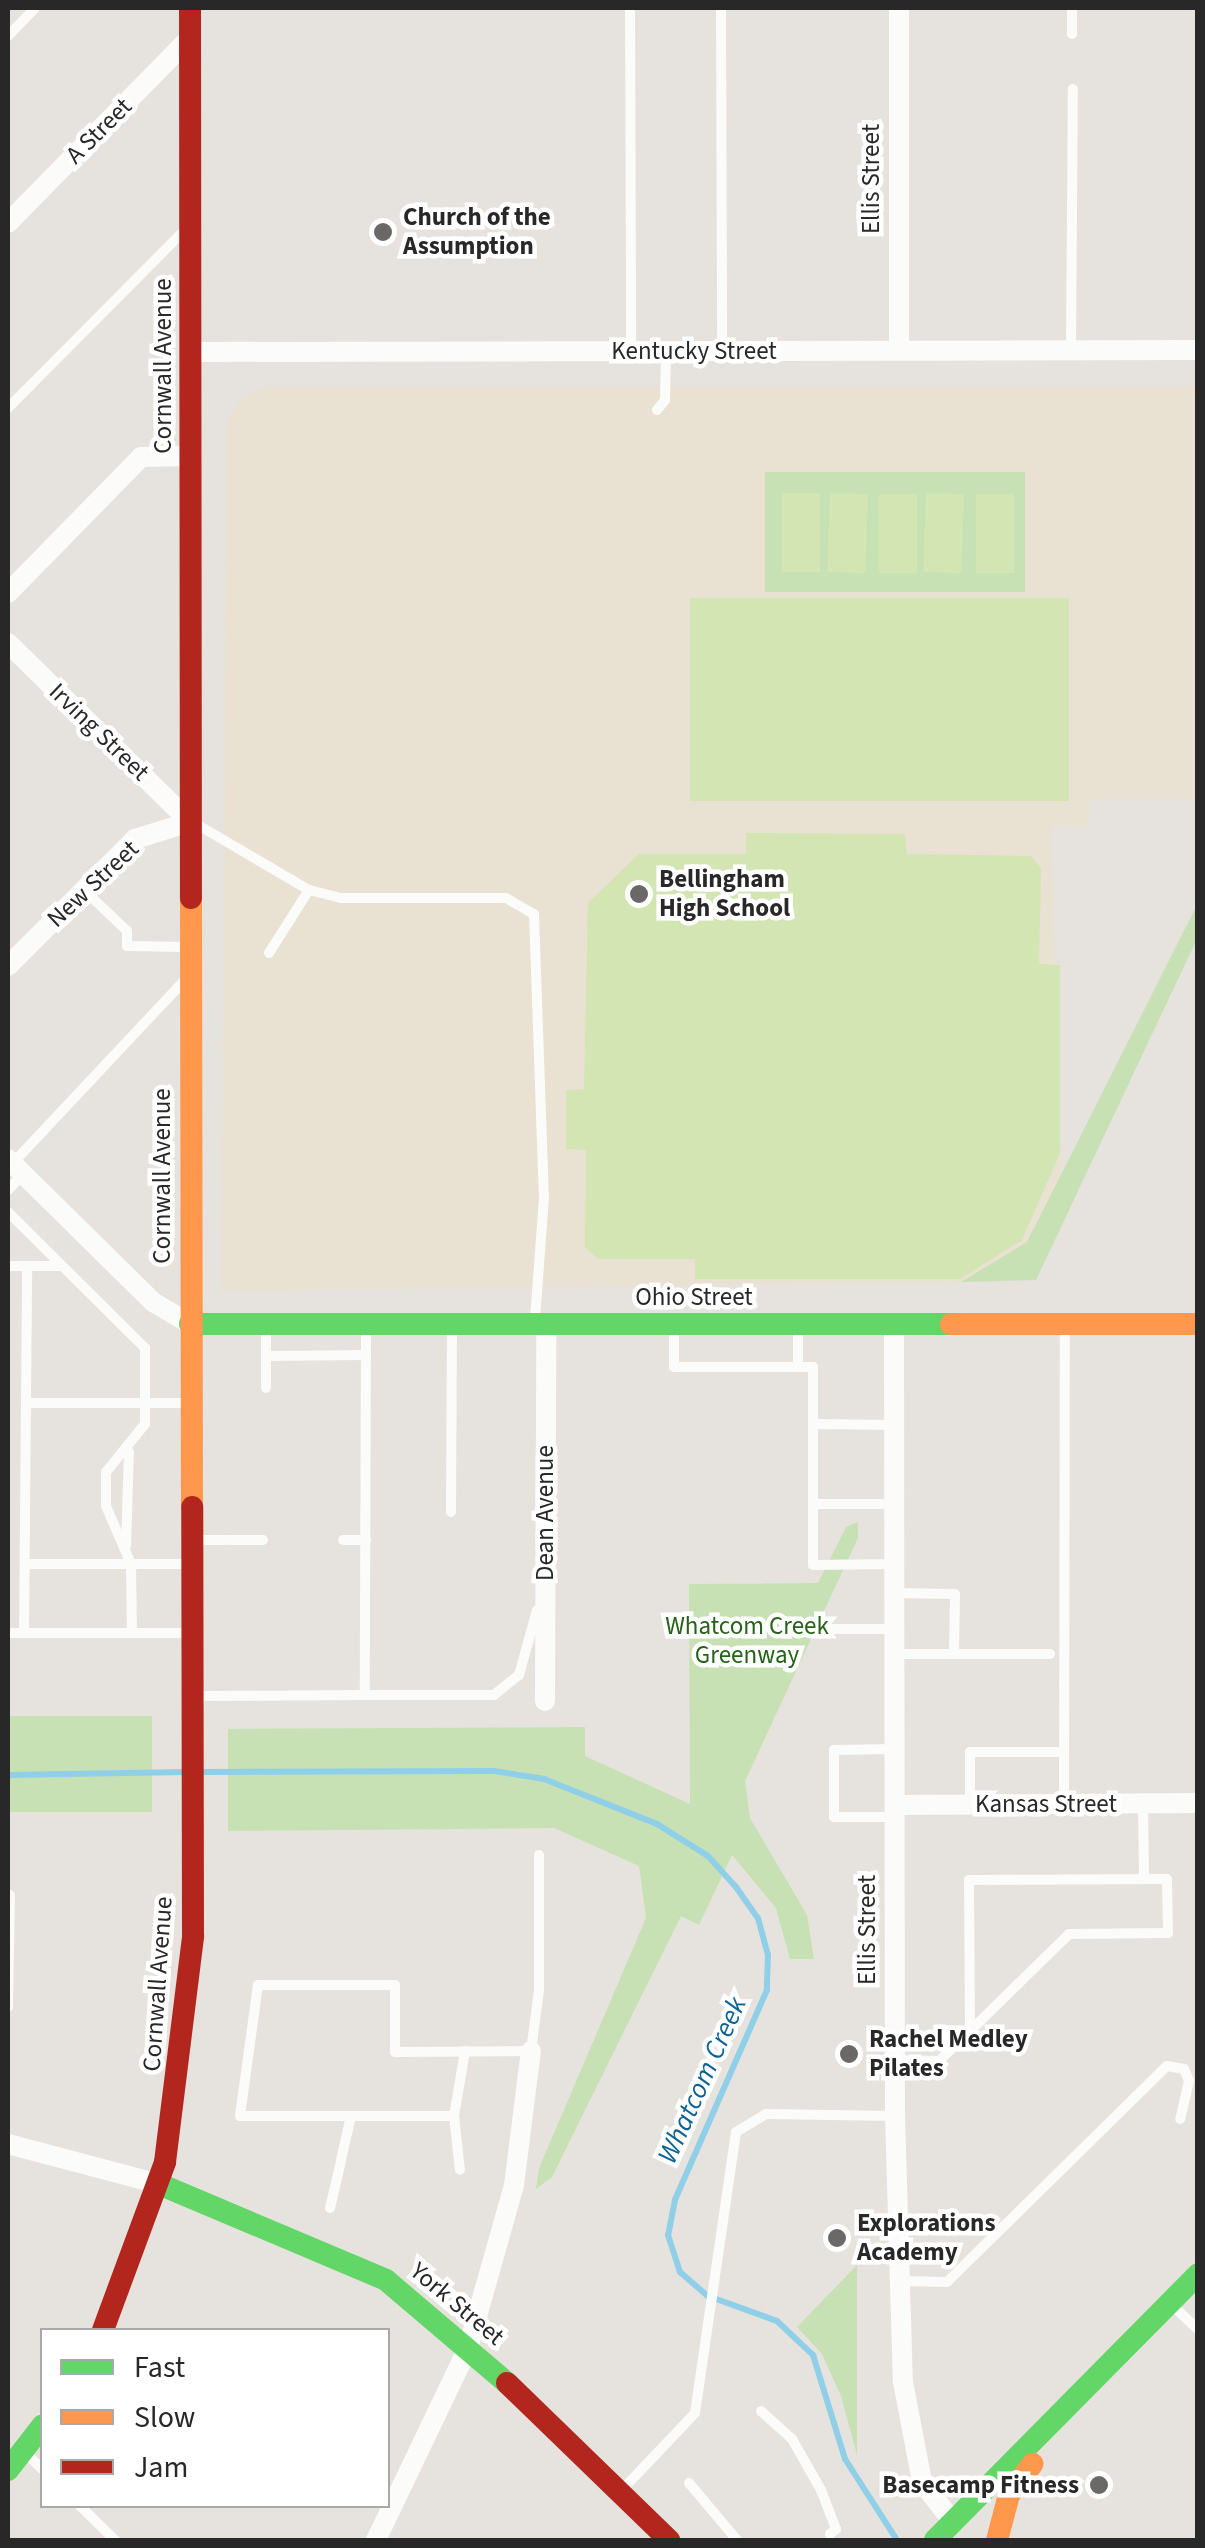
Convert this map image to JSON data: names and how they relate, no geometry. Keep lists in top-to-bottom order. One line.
{"streets":{"street":["A Street","Ellis Street","Kentucky Street","Cornwall Avenue","Irving Street","New Street","Ohio Street","Dean Avenue","Kansas Street","York Street"]},"crossings":[["A Street","Cornwall Avenue"],["Ellis Street","Kentucky Street"],["Ellis Street","Ohio Street"],["Ellis Street","Kansas Street"],["Kentucky Street","Cornwall Avenue"],["Cornwall Avenue","Irving Street"],["Cornwall Avenue","New Street"],["Cornwall Avenue","Ohio Street"],["Cornwall Avenue","York Street"],["Irving Street","New Street"],["Ohio Street","Dean Avenue"]],"water":["Whatcom Creek"],"parks":["Whatcom Creek Greenway"],"places":["Church of the Assumption","Bellingham High School","Rachel Medley Pilates","Explorations Academy","Basecamp Fitness"],"legend":["Fast","Slow","Jam"]}
